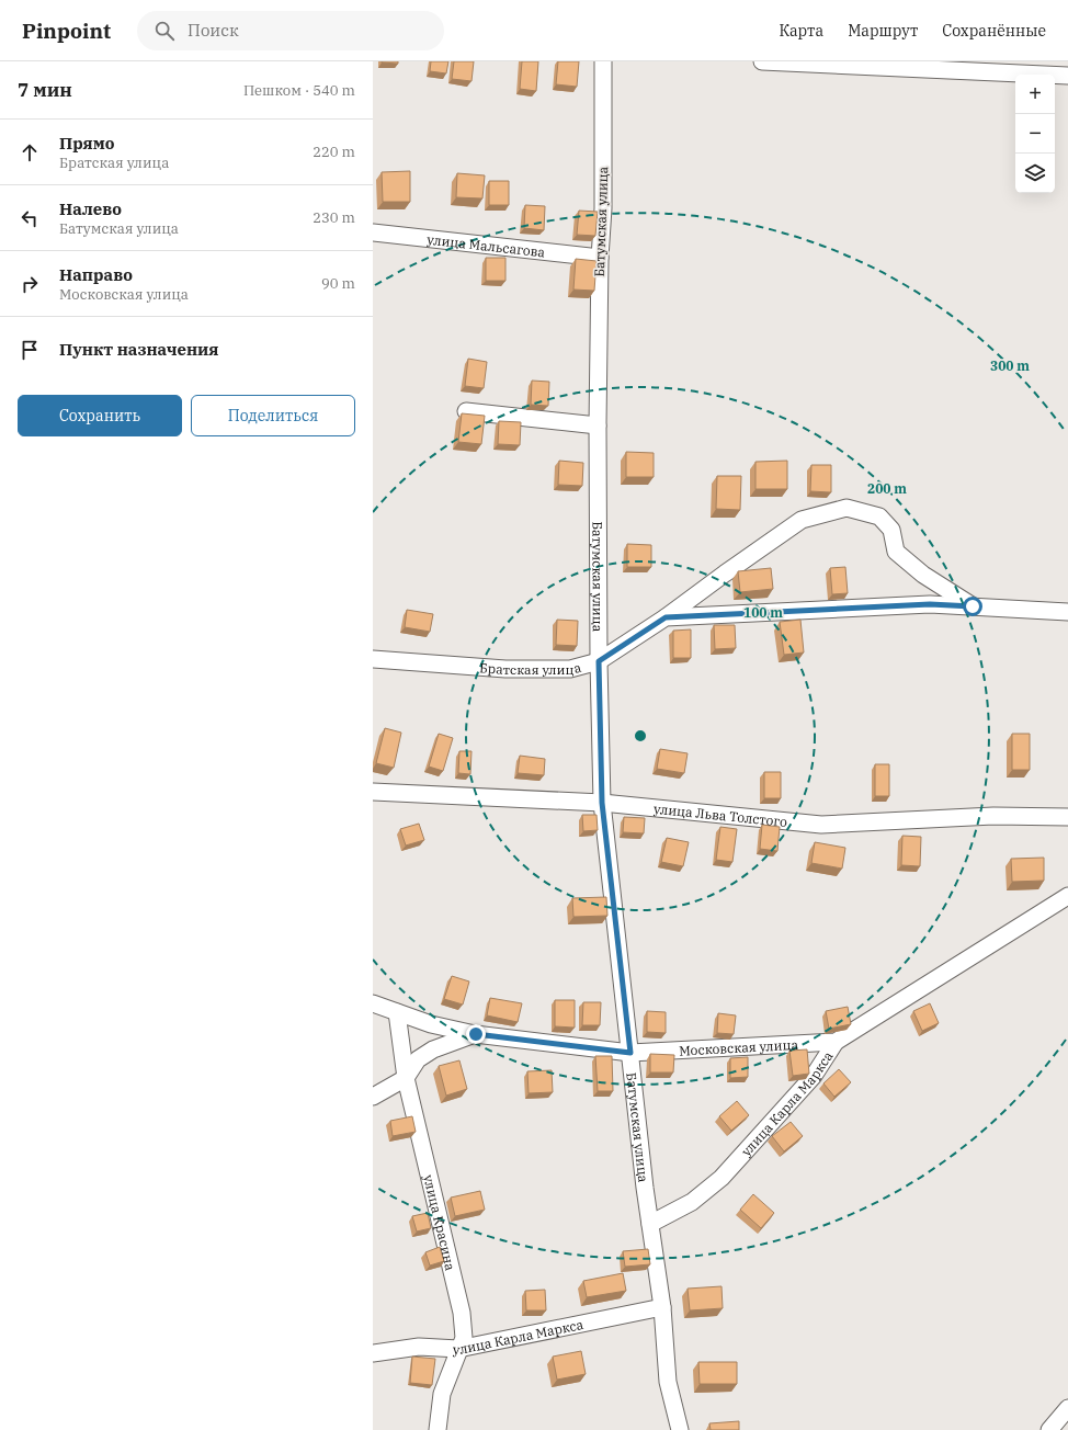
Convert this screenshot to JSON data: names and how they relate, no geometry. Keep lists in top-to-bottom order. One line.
{"streets":{"street":["Батумская улица","улица Мальсагова","Братская улица","улица Льва Толстого","Московская улица","улица Карла Маркса","улица Красина"]},"crossings":[["Батумская улица","улица Мальсагова"],["Батумская улица","Братская улица"],["Батумская улица","улица Льва Толстого"],["Батумская улица","Московская улица"],["Батумская улица","улица Карла Маркса"],["Московская улица","улица Карла Маркса"],["Московская улица","улица Красина"],["улица Карла Маркса","улица Красина"]],"page":{"header":"Pinpoint","search":"Поиск","nav":["Карта","Маршрут","Сохранённые"],"heading":["7 мин","Пешком · 540 m"],"map_buttons":["+","−"],"list":[["Прямо","Братская улица","220 m"],["Налево","Батумская улица","230 m"],["Направо","Московская улица","90 m"],"Пункт назначения"],"buttons":["Сохранить","Поделиться"]},"rings":["300 m","200 m","100 m"]}
